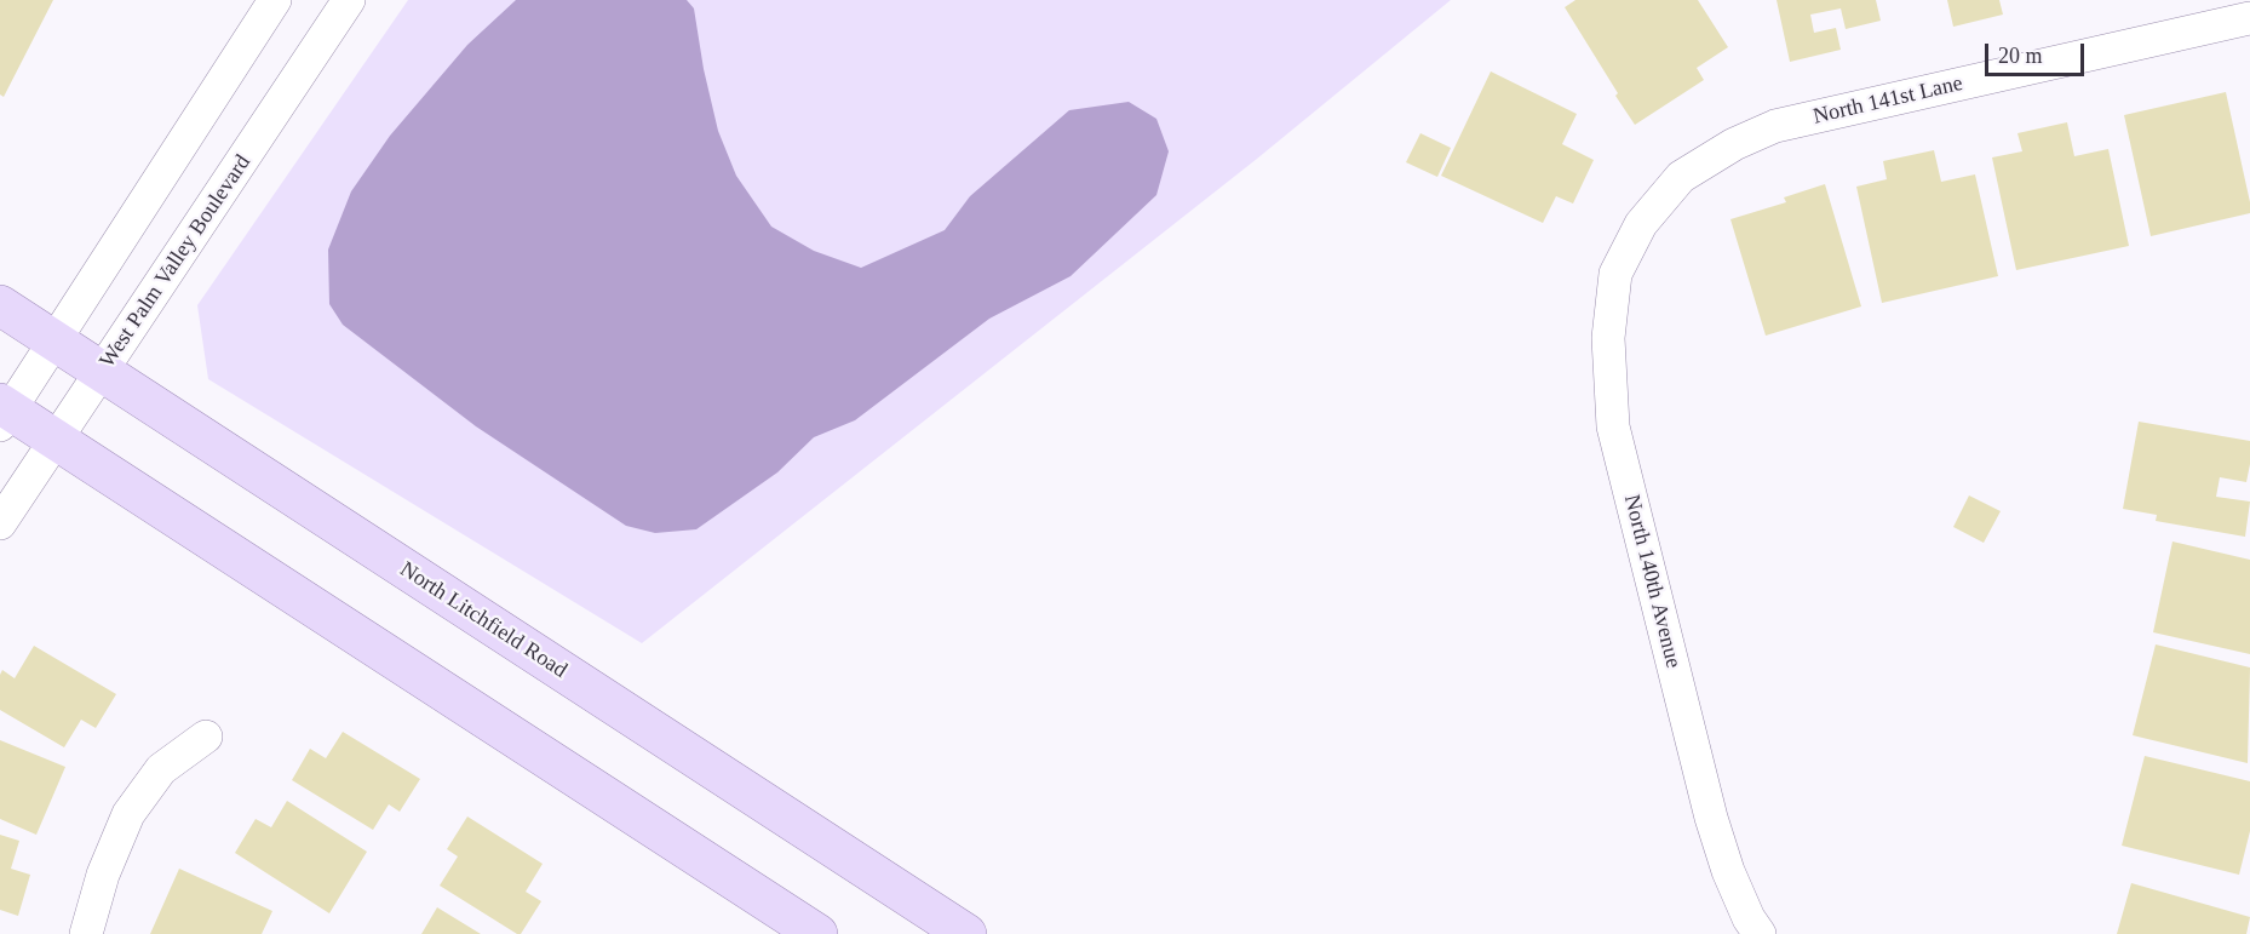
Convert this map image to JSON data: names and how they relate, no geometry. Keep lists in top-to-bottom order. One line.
{"streets":{"main road":["North Litchfield Road"],"street":["North 141st Lane","West Palm Valley Boulevard","North 140th Avenue"]},"crossings":[["North 141st Lane","North 140th Avenue"],["West Palm Valley Boulevard","North Litchfield Road"]],"scale_bar":"20 m"}
